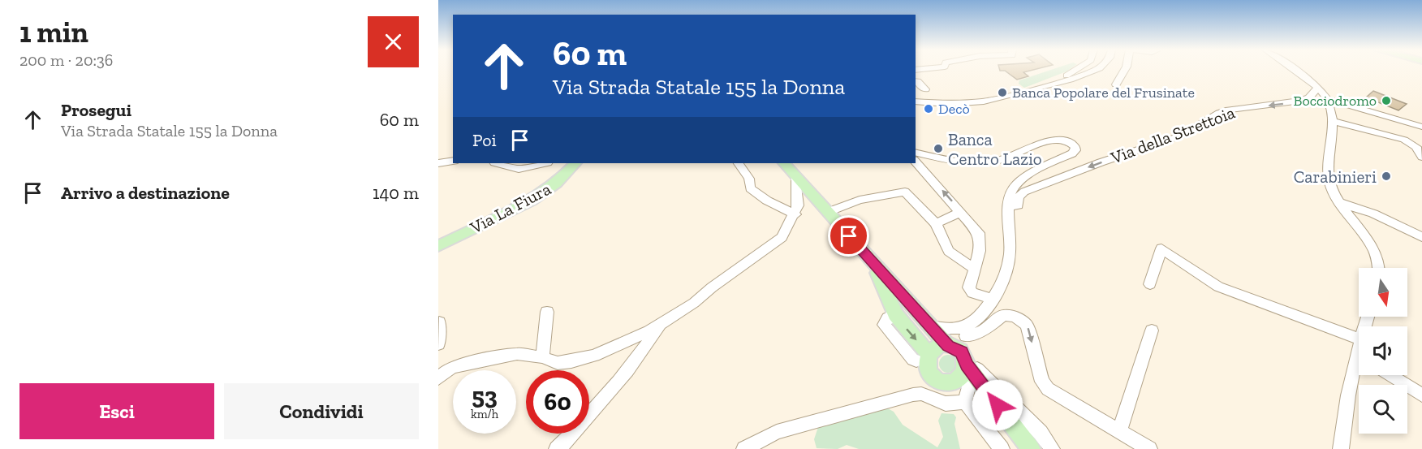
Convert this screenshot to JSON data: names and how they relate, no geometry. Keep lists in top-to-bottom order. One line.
{"streets":{"main road":["Via La Fiura"],"street":["Via della Strettoia"]},"places":["Banca Popolare del Frusinate","Bocciodromo","Decò","Banca Centro Lazio","Carabinieri"],"north":"bottom","page":{"heading":["1 min","200 m · 20:36"],"turn":["60 m","Via Strada Statale 155 la Donna"],"list":[{"name":"Prosegui","note":"Via Strada Statale 155 la Donna","value":"60 m"},{"name":"Arrivo a destinazione","value":"140 m"}],"then":"Poi","speed":"53 km/h","limit":"60","buttons":["Esci","Condividi"]}}
